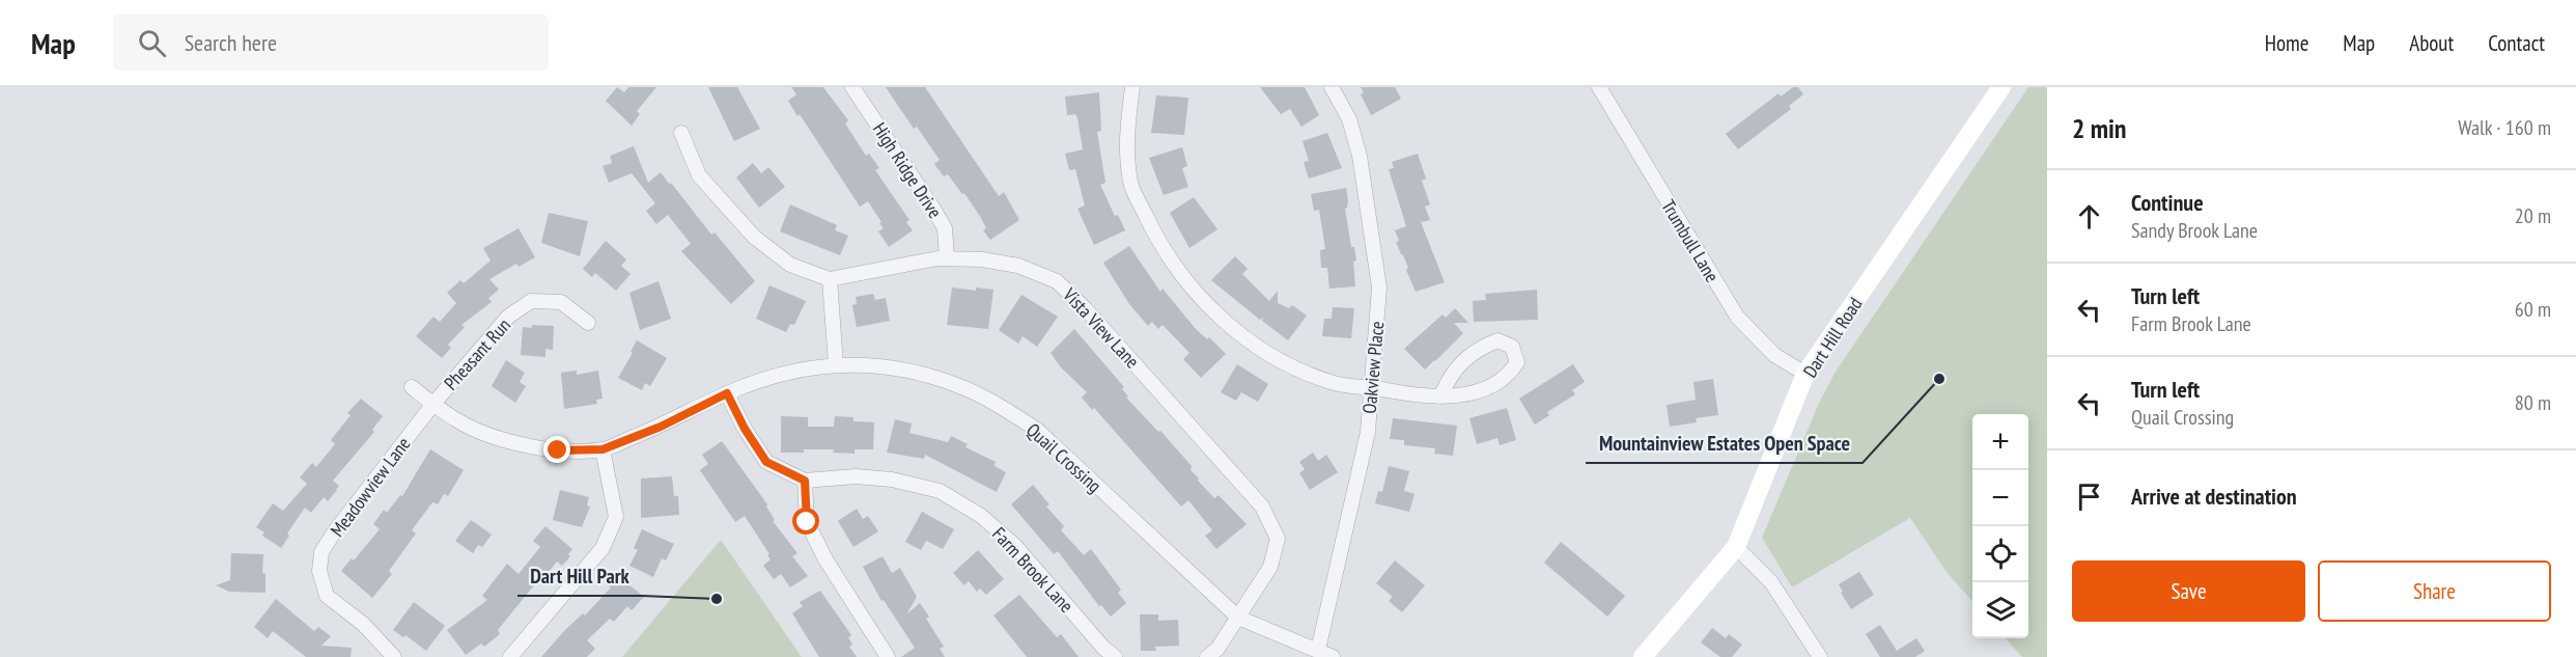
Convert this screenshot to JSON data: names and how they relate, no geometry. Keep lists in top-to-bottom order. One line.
{"streets":{"main road":["Dart Hill Road"],"street":["High Ridge Drive","Trumbull Lane","Vista View Lane","Pheasant Run","Oakview Place","Quail Crossing","Meadowview Lane","Farm Brook Lane"]},"crossings":[["High Ridge Drive","Vista View Lane"],["Trumbull Lane","Dart Hill Road"],["Vista View Lane","Quail Crossing"],["Pheasant Run","Quail Crossing"],["Pheasant Run","Meadowview Lane"],["Oakview Place","Quail Crossing"],["Quail Crossing","Meadowview Lane"]],"places":["Mountainview Estates Open Space","Dart Hill Park"],"page":{"header":"Map","search":"Search here","nav":["Home","Map","About","Contact"],"heading":["2 min","Walk · 160 m"],"list":[["Continue","Sandy Brook Lane","20 m"],["Turn left","Farm Brook Lane","60 m"],["Turn left","Quail Crossing","80 m"],"Arrive at destination"],"map_buttons":["+","−"],"buttons":["Save","Share"]}}
